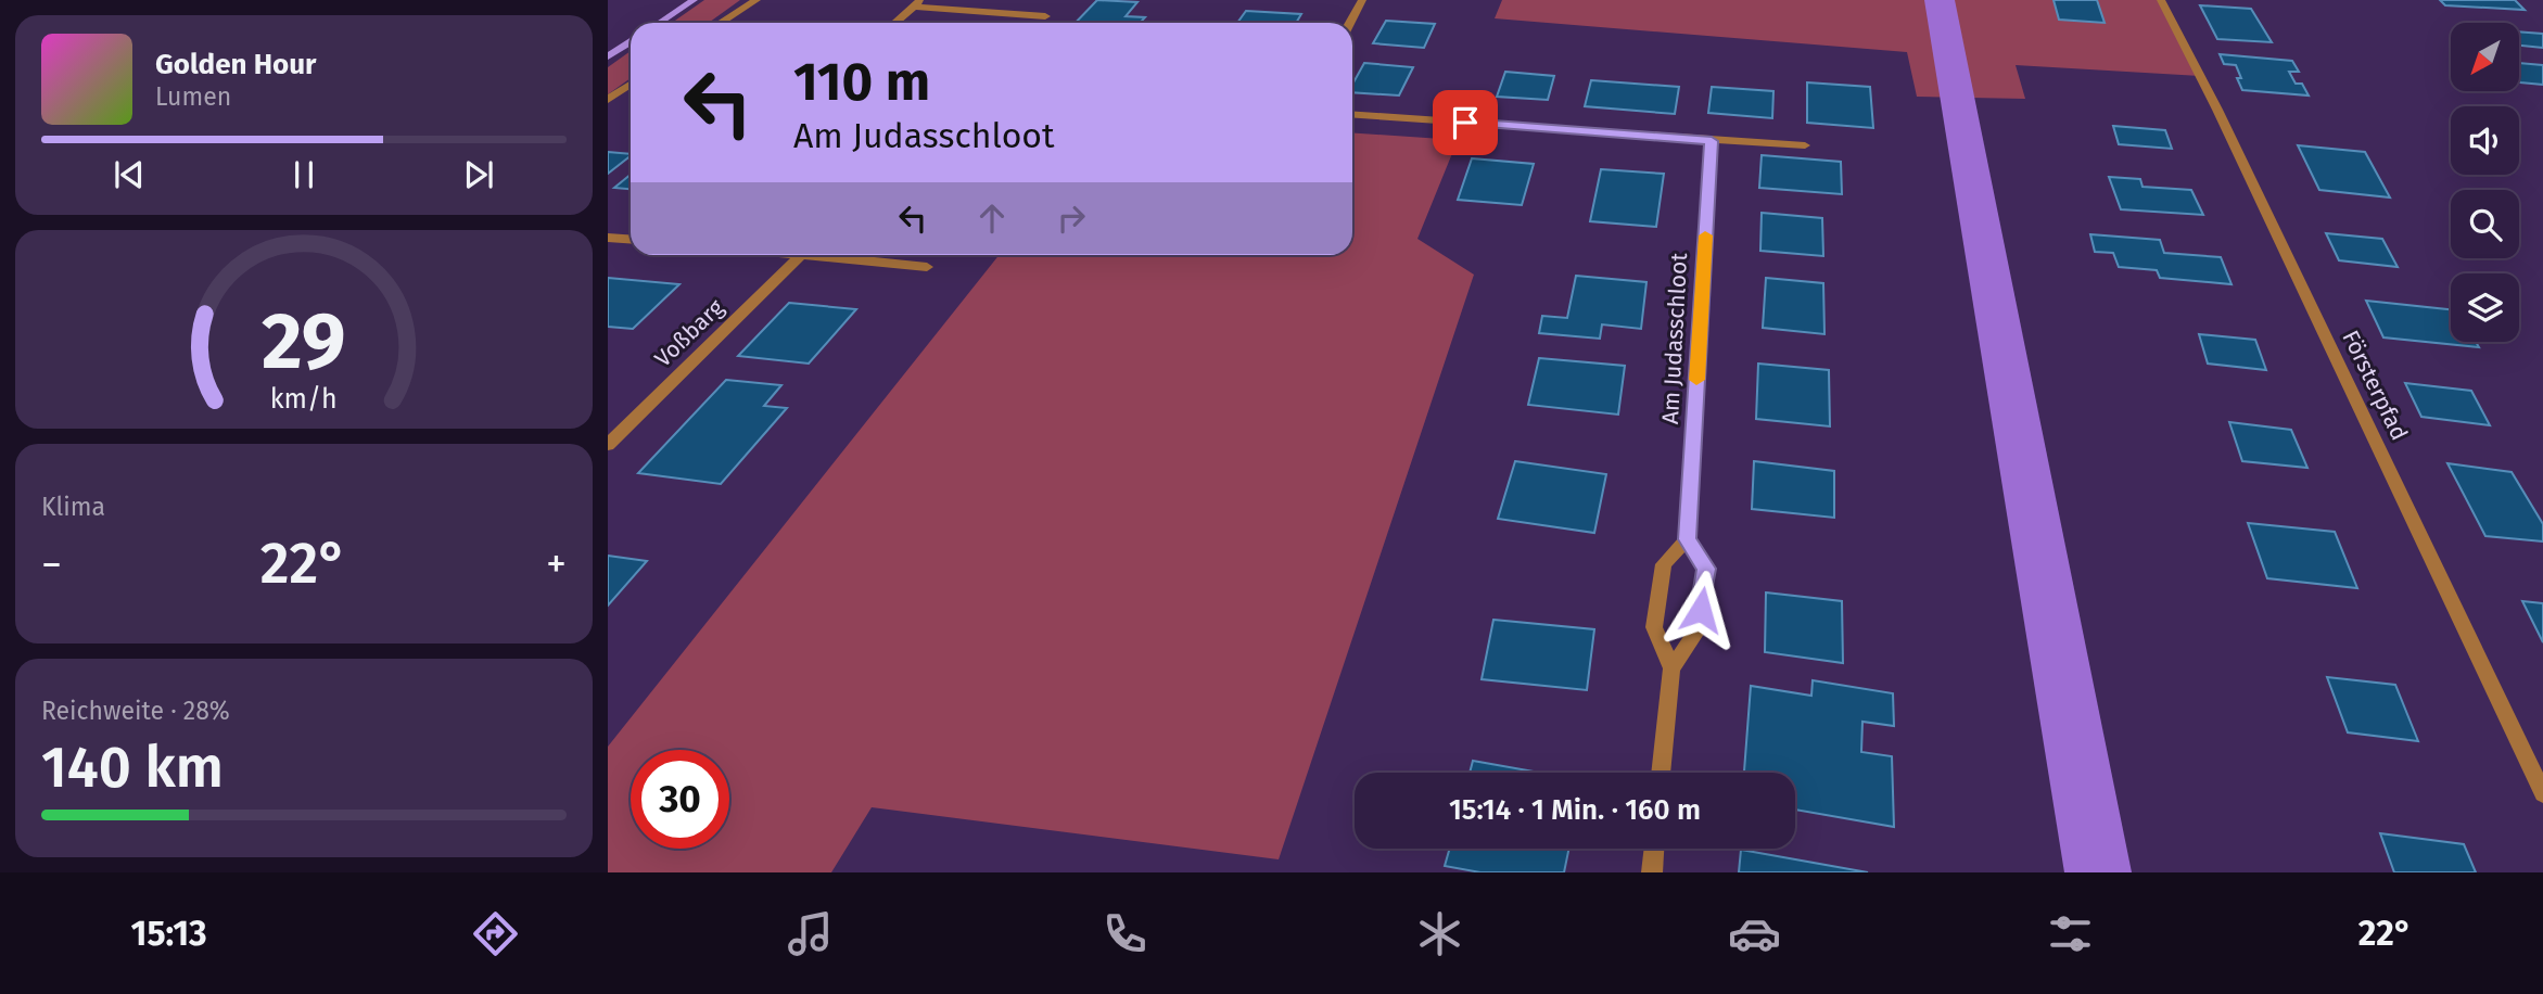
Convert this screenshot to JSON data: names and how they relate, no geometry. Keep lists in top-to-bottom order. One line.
{"streets":{"street":["Voßbarg","Am Judasschloot","Försterpfad"]},"north":"bottom left","page":{"turn":["110 m","Am Judasschloot"],"song":["Golden Hour","Lumen"],"tile":["Klima",["Reichweite · 28%","140 km"]],"heat":["−","22°","+"],"limit":"30","trip":"15:14 · 1 Min. · 160 m","tabs":["15:13","22°"],"gauge":["29","km/h"]}}
